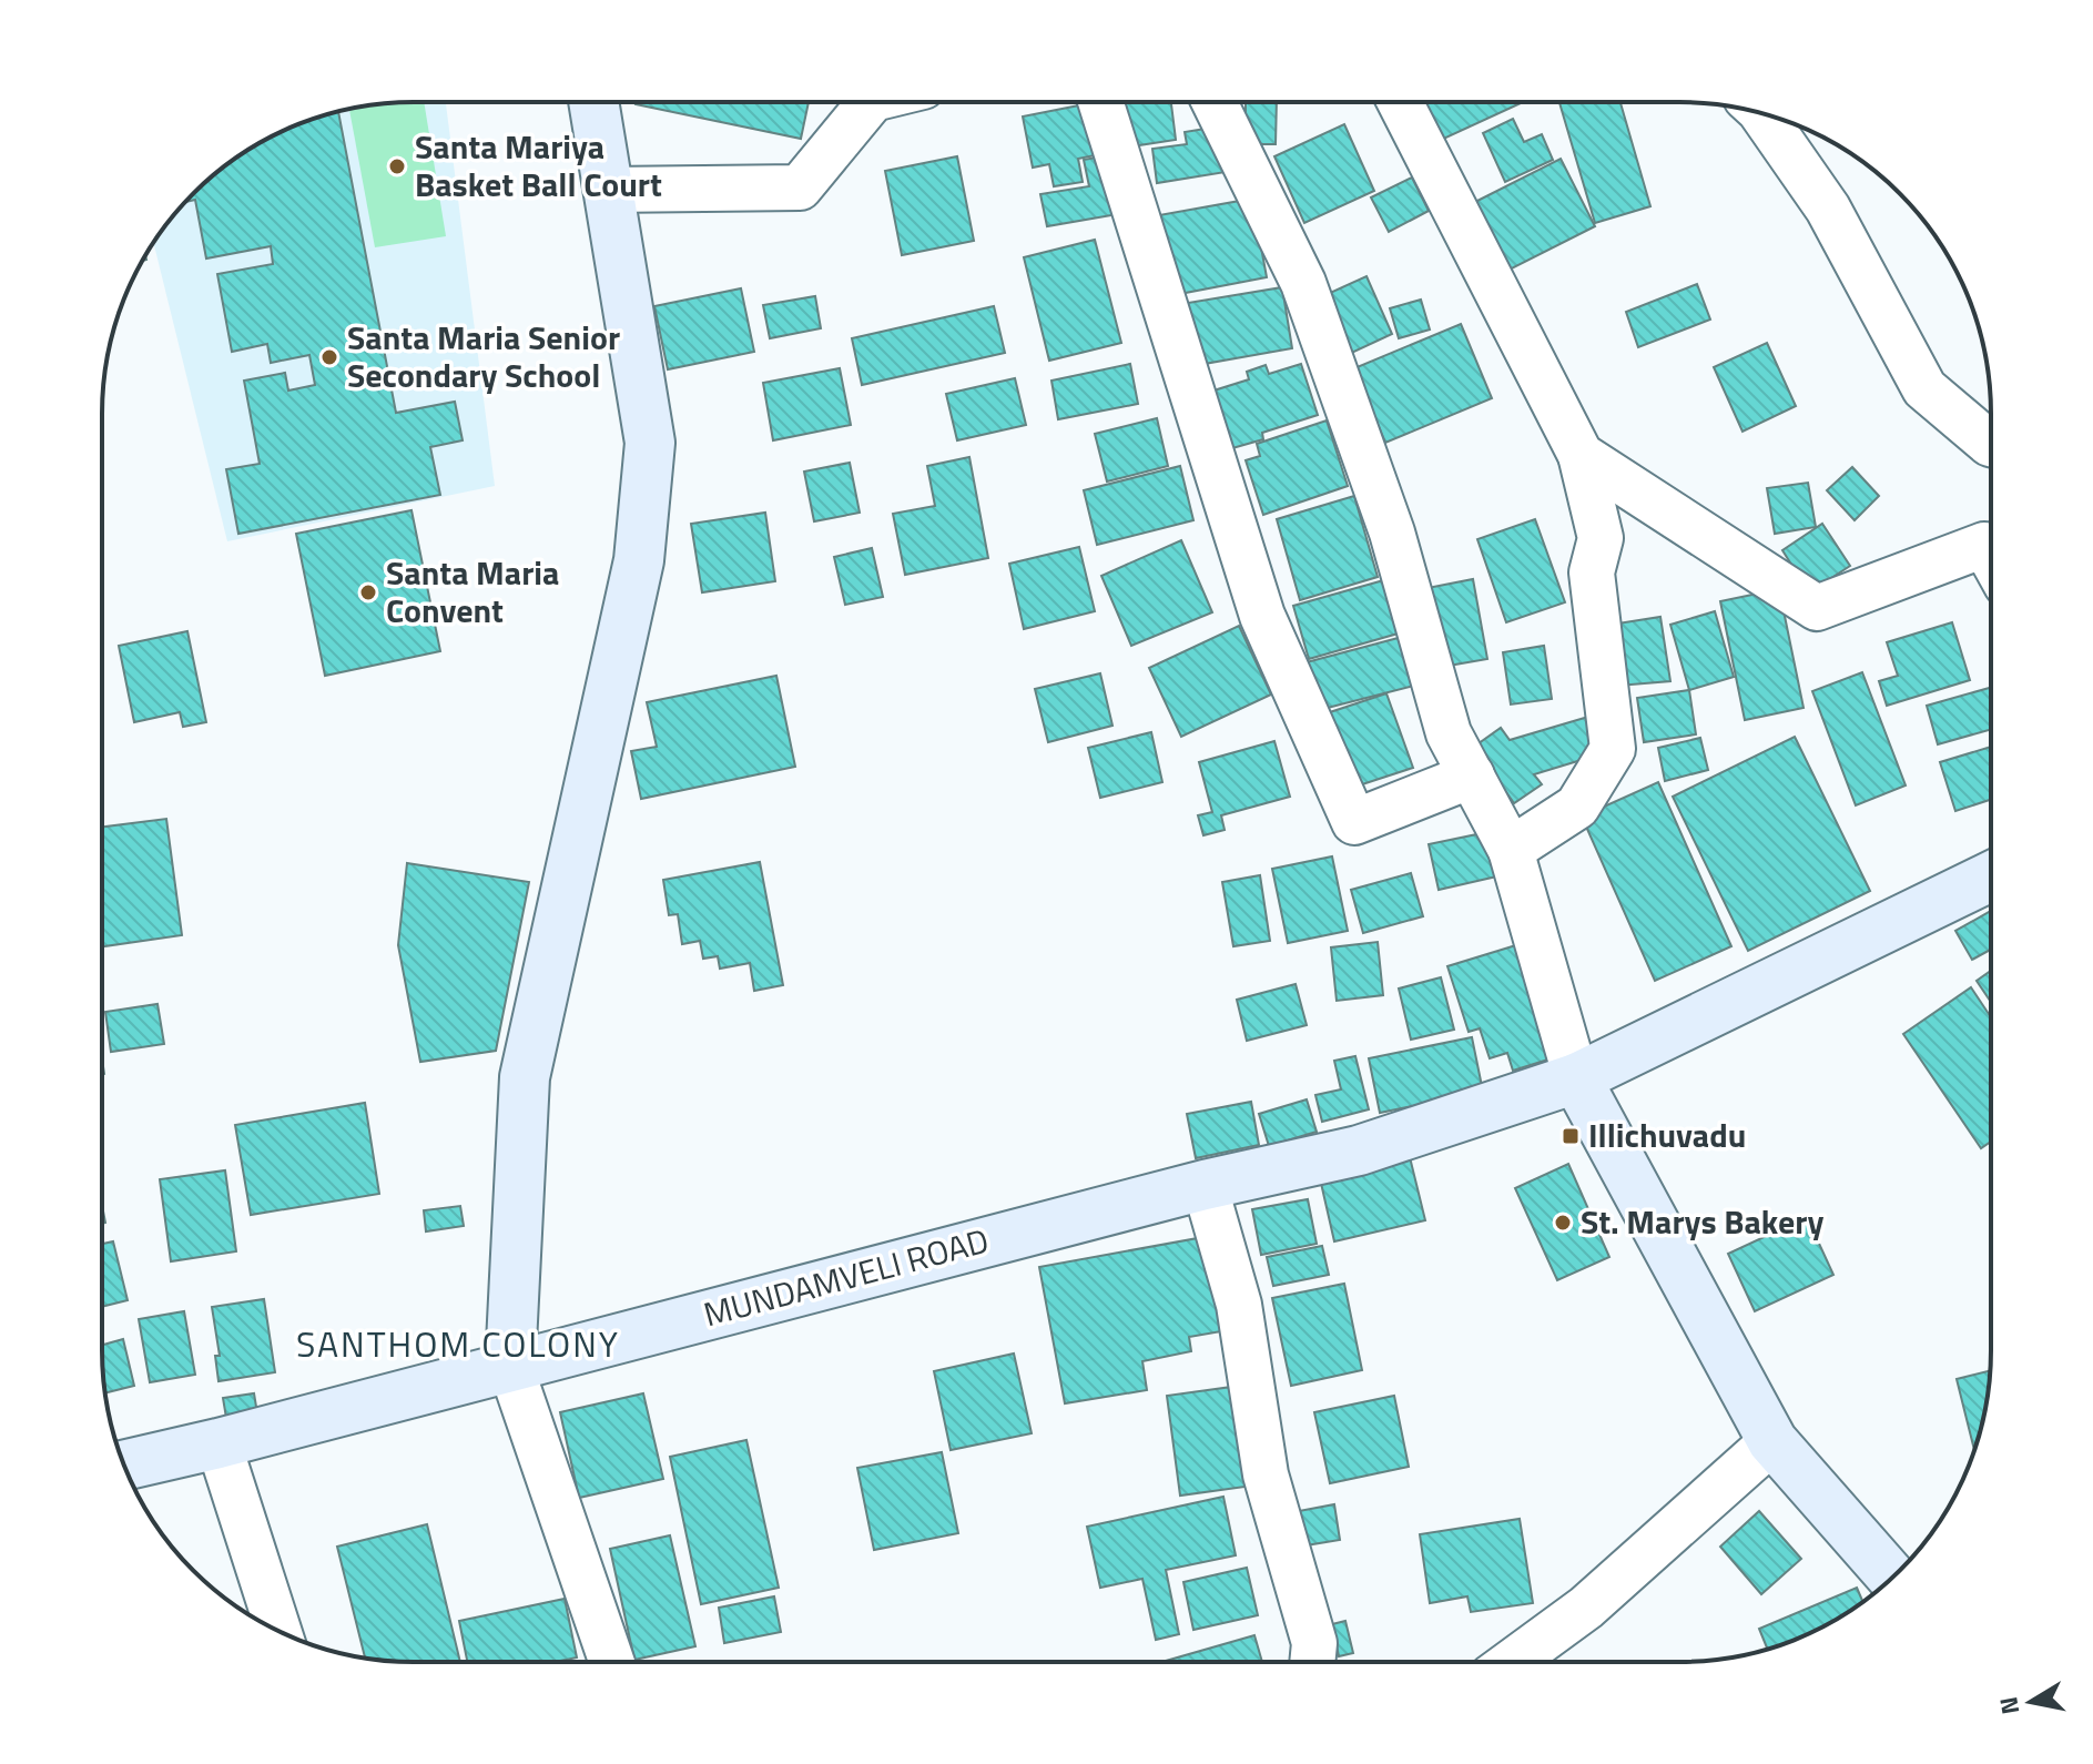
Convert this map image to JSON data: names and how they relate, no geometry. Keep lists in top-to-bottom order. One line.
{"streets":{"main road":["MUNDAMVELI ROAD"]},"districts":["SANTHOM COLONY"],"places":{"other":["Santa Mariya Basket Ball Court","Santa Maria Senior Secondary School","Santa Maria Convent","St. Marys Bakery"],"transit":["Illichuvadu"]},"north":"left"}
